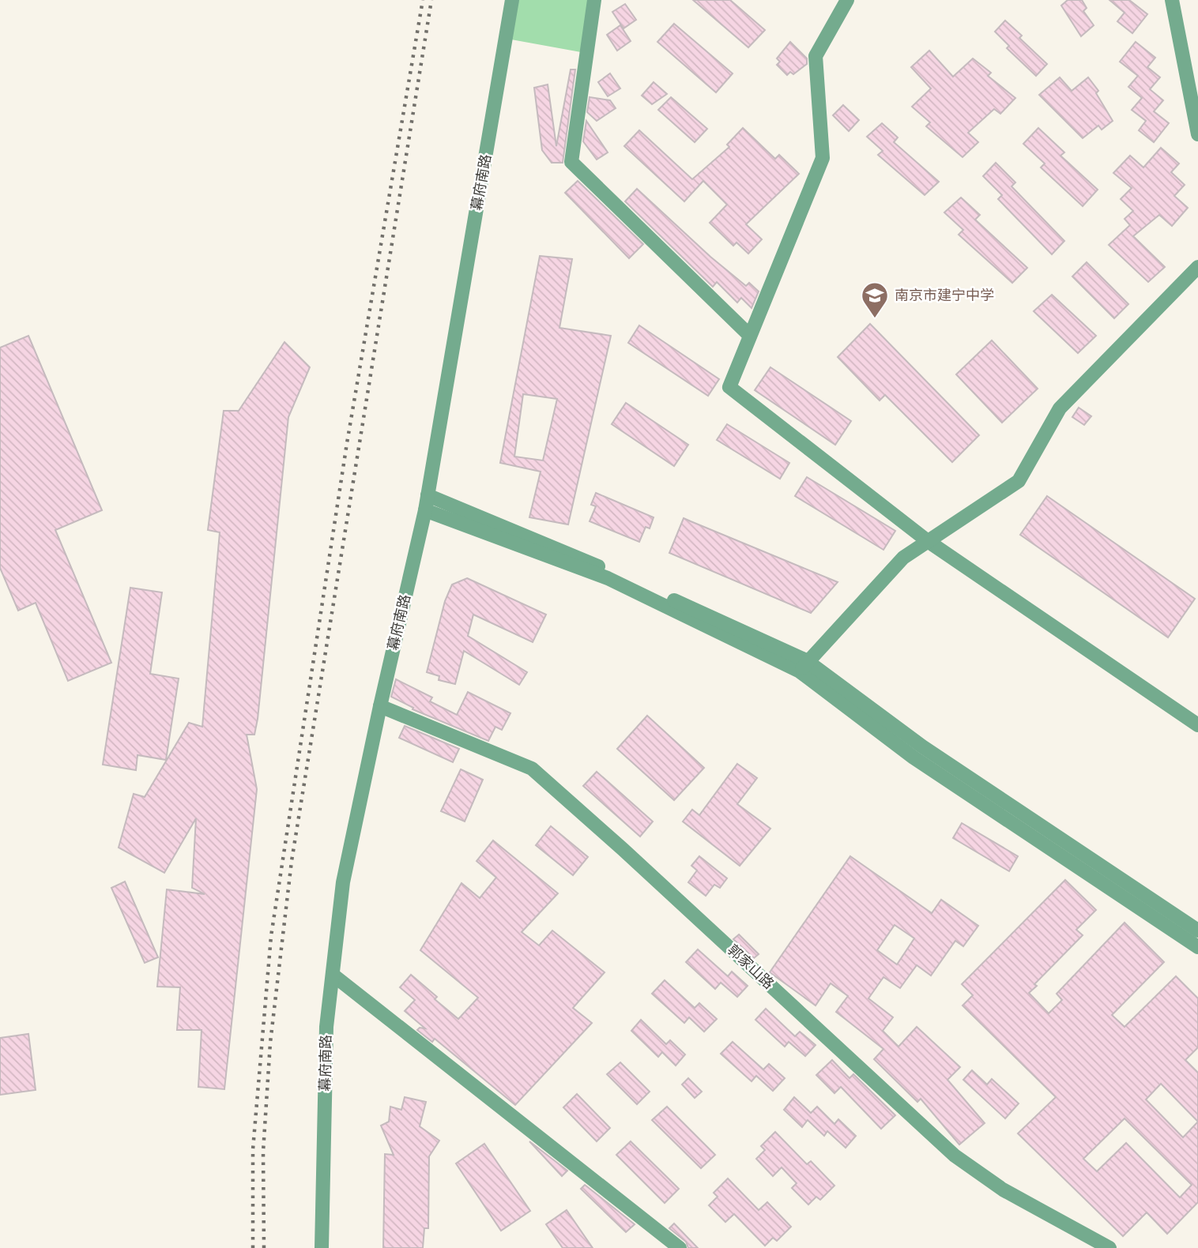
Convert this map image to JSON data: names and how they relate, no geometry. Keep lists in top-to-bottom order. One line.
{"streets":{"street":["幕府南路","郭家山路"]},"crossings":[["幕府南路","郭家山路"]],"places":{"school or university":["南京市建宁中学"]}}
